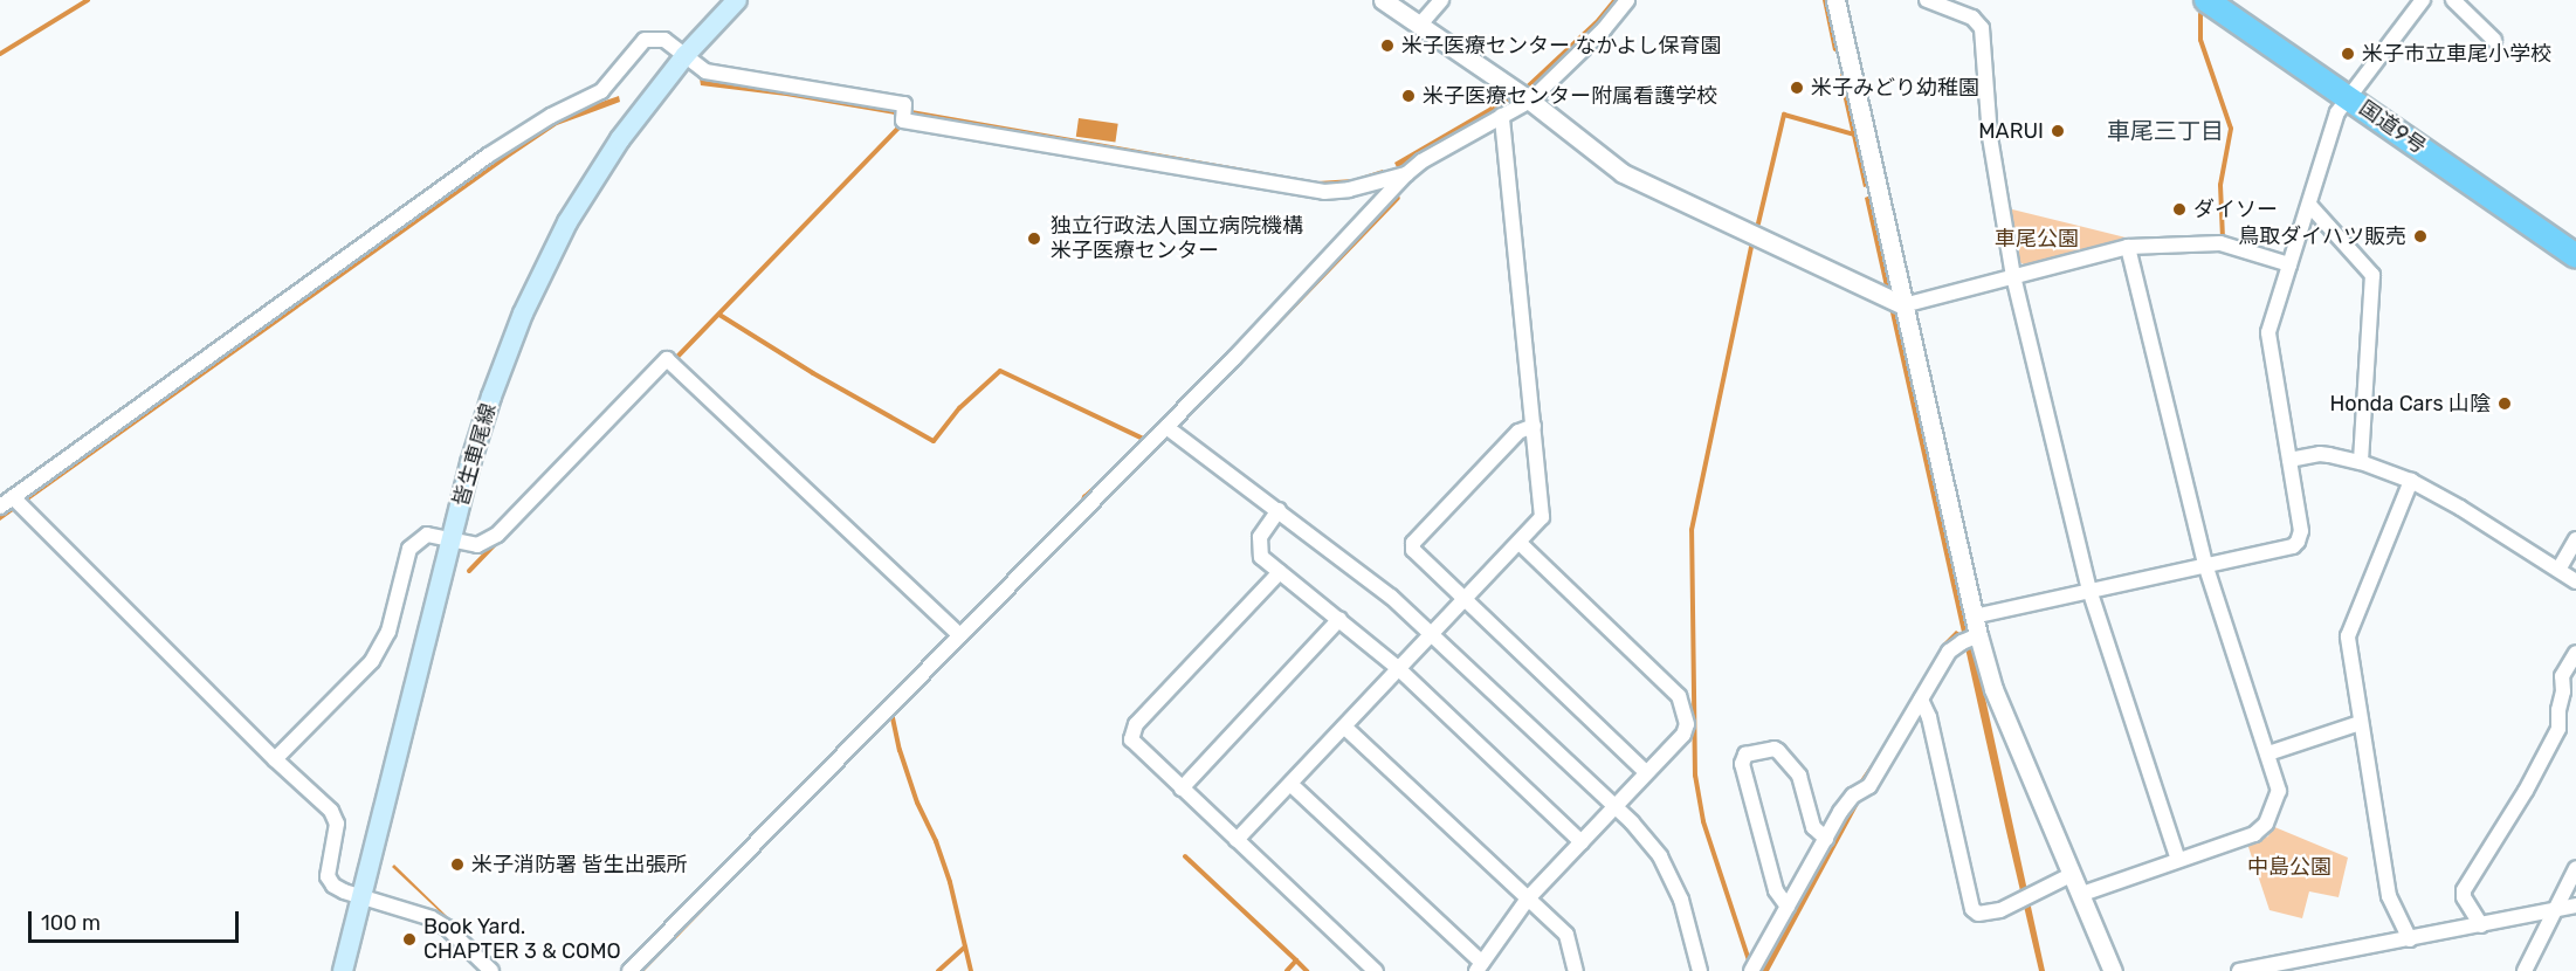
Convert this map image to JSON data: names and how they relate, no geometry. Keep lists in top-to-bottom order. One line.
{"streets":{"highway":["国道9号"],"main road":["皆生車尾線"]},"districts":["車尾三丁目"],"parks":["車尾公園","中島公園"],"places":["米子医療センター なかよし保育園","米子市立車尾小学校","米子みどり幼稚園","米子医療センター附属看護学校","MARUI","ダイソー","鳥取ダイハツ販売","独立行政法人国立病院機構 米子医療センター","Honda Cars 山陰","米子消防署 皆生出張所","Book Yard. CHAPTER 3 & COMO"],"scale_bar":"100 m"}
